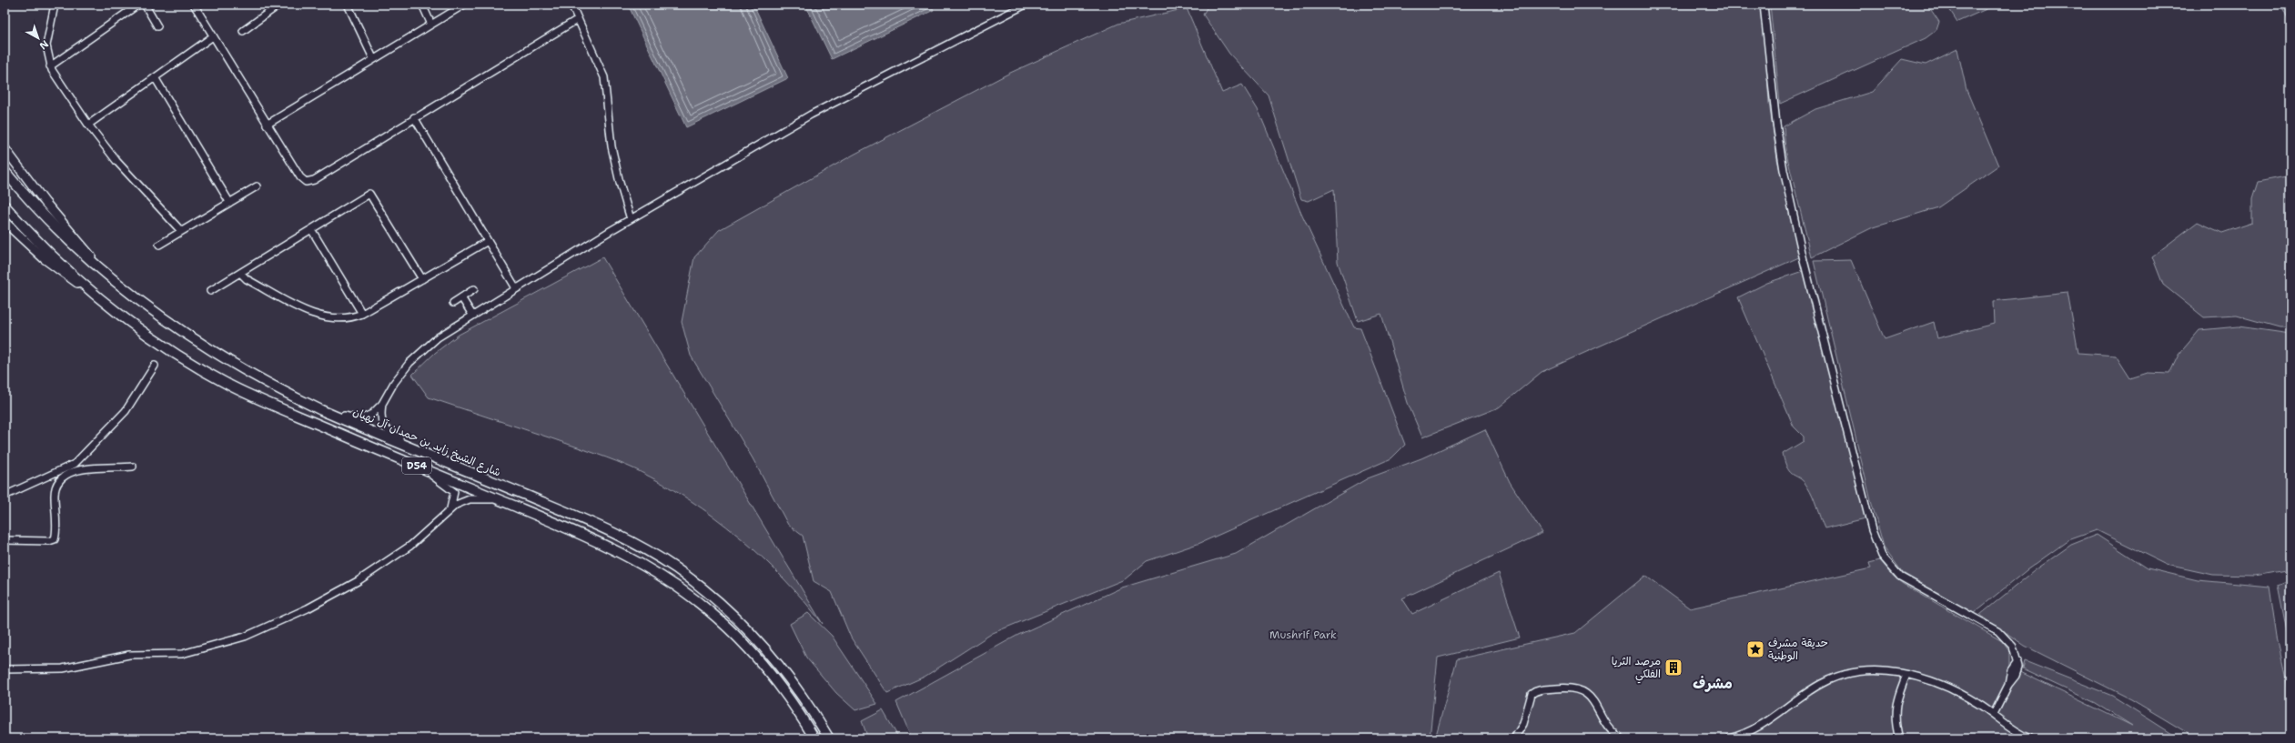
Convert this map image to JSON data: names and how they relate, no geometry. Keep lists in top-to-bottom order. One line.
{"streets":{"highway":["شارع الشيخ زايد بن حمدان آل نهيان","D54"]},"districts":["مشرف"],"parks":["Mushrif Park"],"places":{"place":["حديقة مشرف الوطنية"],"building":["مرصد الثريا الفلكي"]},"north":"bottom right"}
